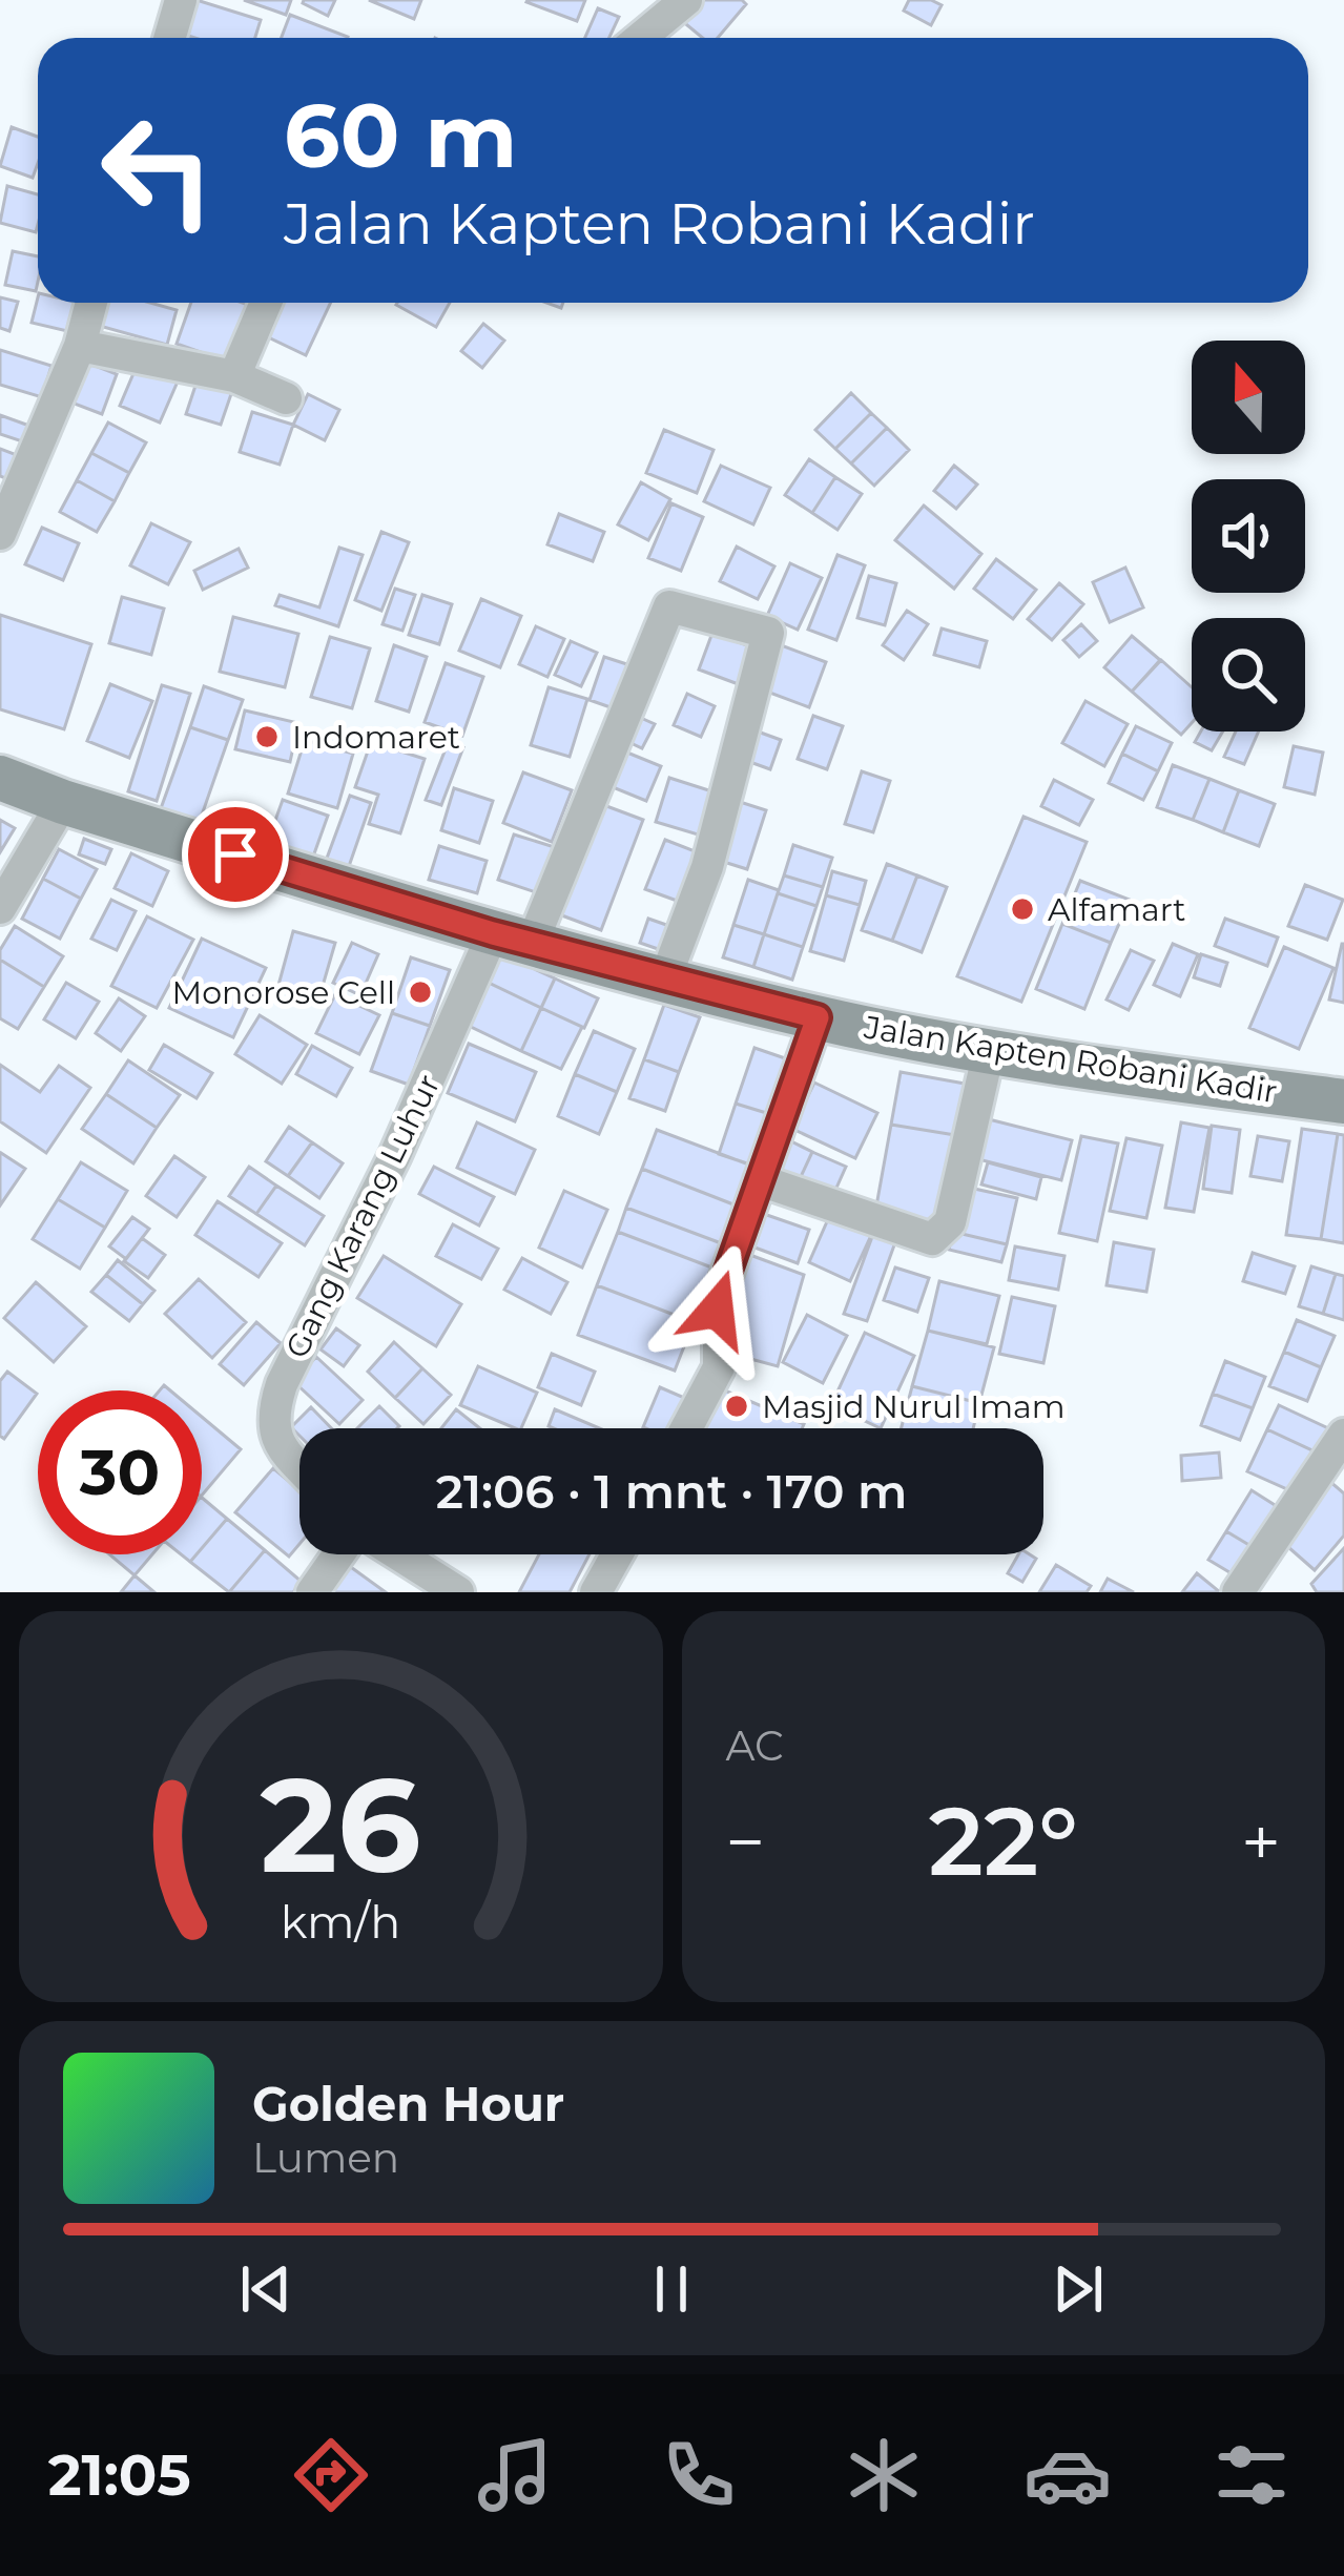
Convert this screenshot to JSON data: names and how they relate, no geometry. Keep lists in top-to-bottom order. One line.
{"streets":{"main road":["Jalan Kapten Robani Kadir"],"street":["Gang Karang Luhur"]},"crossings":[["Jalan Kapten Robani Kadir","Gang Karang Luhur"]],"places":["Indomaret","Alfamart","Monorose Cell","Masjid Nurul Imam"],"north":"top","page":{"turn":["60 m","Jalan Kapten Robani Kadir"],"limit":"30","trip":"21:06 · 1 mnt · 170 m","tile":"AC","heat":["−","22°","+"],"song":["Golden Hour","Lumen"],"tabs":"21:05","gauge":["26","km/h"]}}
